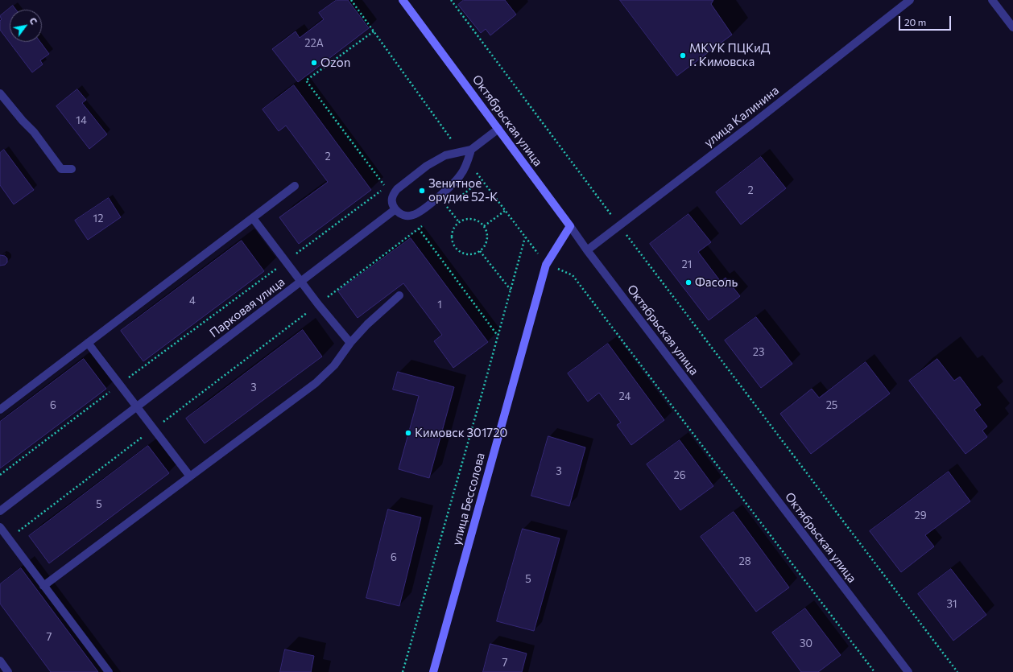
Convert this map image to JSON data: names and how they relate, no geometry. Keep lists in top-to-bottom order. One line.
{"streets":{"main road":["Октябрьская улица","улица Бессолова"],"street":["улица Калинина","Парковая улица"]},"crossings":[["улица Калинина","Октябрьская улица"],["Октябрьская улица","улица Бессолова"]],"places":["МКУК ПЦКиД г. Кимовска","Ozon","Зенитное орудие 52-К","Фасоль","Кимовск 301720"],"house_numbers":["22А","14","2","2","12","21","4","1","23","3","24","6","25","3","26","5","29","6","28","5","31","7","30","7"],"scale_bar":"20 m","north":"top right"}
